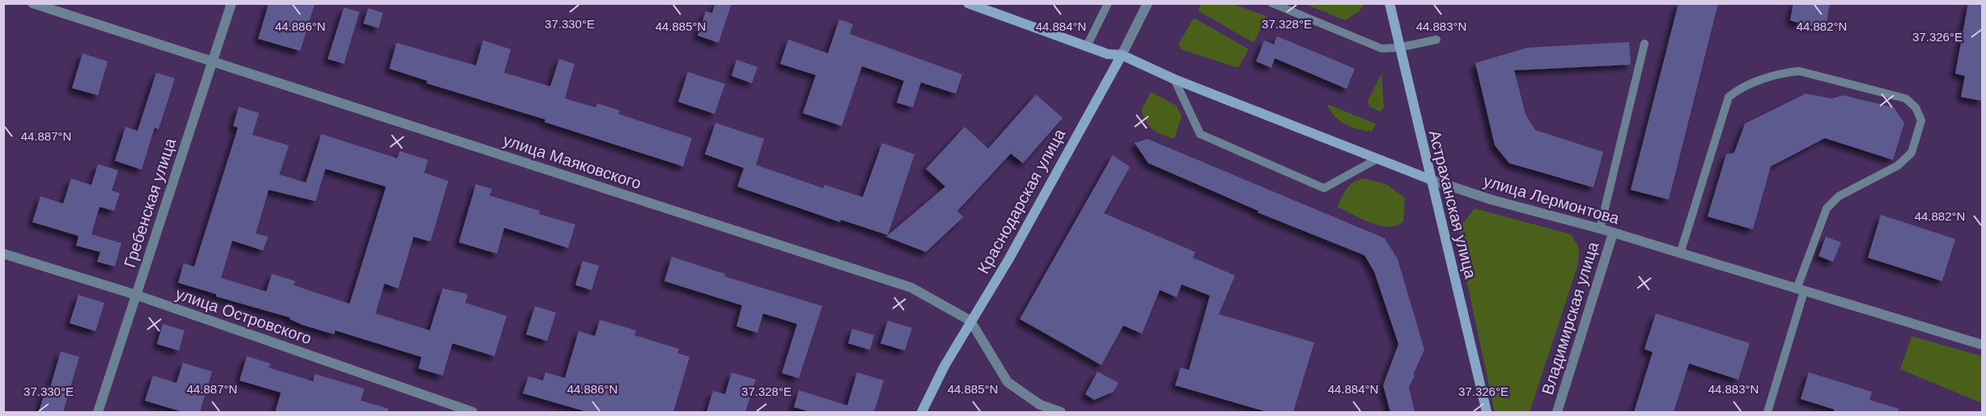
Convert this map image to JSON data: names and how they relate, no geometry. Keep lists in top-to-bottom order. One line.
{"streets":{"street":["улица Маяковского","улица Лермонтова","Краснодарская улица","Гребенская улица","Астраханская улица","улица Островского","Владимирская улица"]},"crossings":[["улица Маяковского","Краснодарская улица"],["улица Маяковского","Гребенская улица"],["улица Лермонтова","Краснодарская улица"],["улица Лермонтова","Астраханская улица"],["улица Лермонтова","Владимирская улица"],["Гребенская улица","улица Островского"]],"coordinates":["37.328°E","37.330°E","44.886°N","44.885°N","44.883°N","44.882°N","44.884°N","37.326°E","44.887°N"]}
